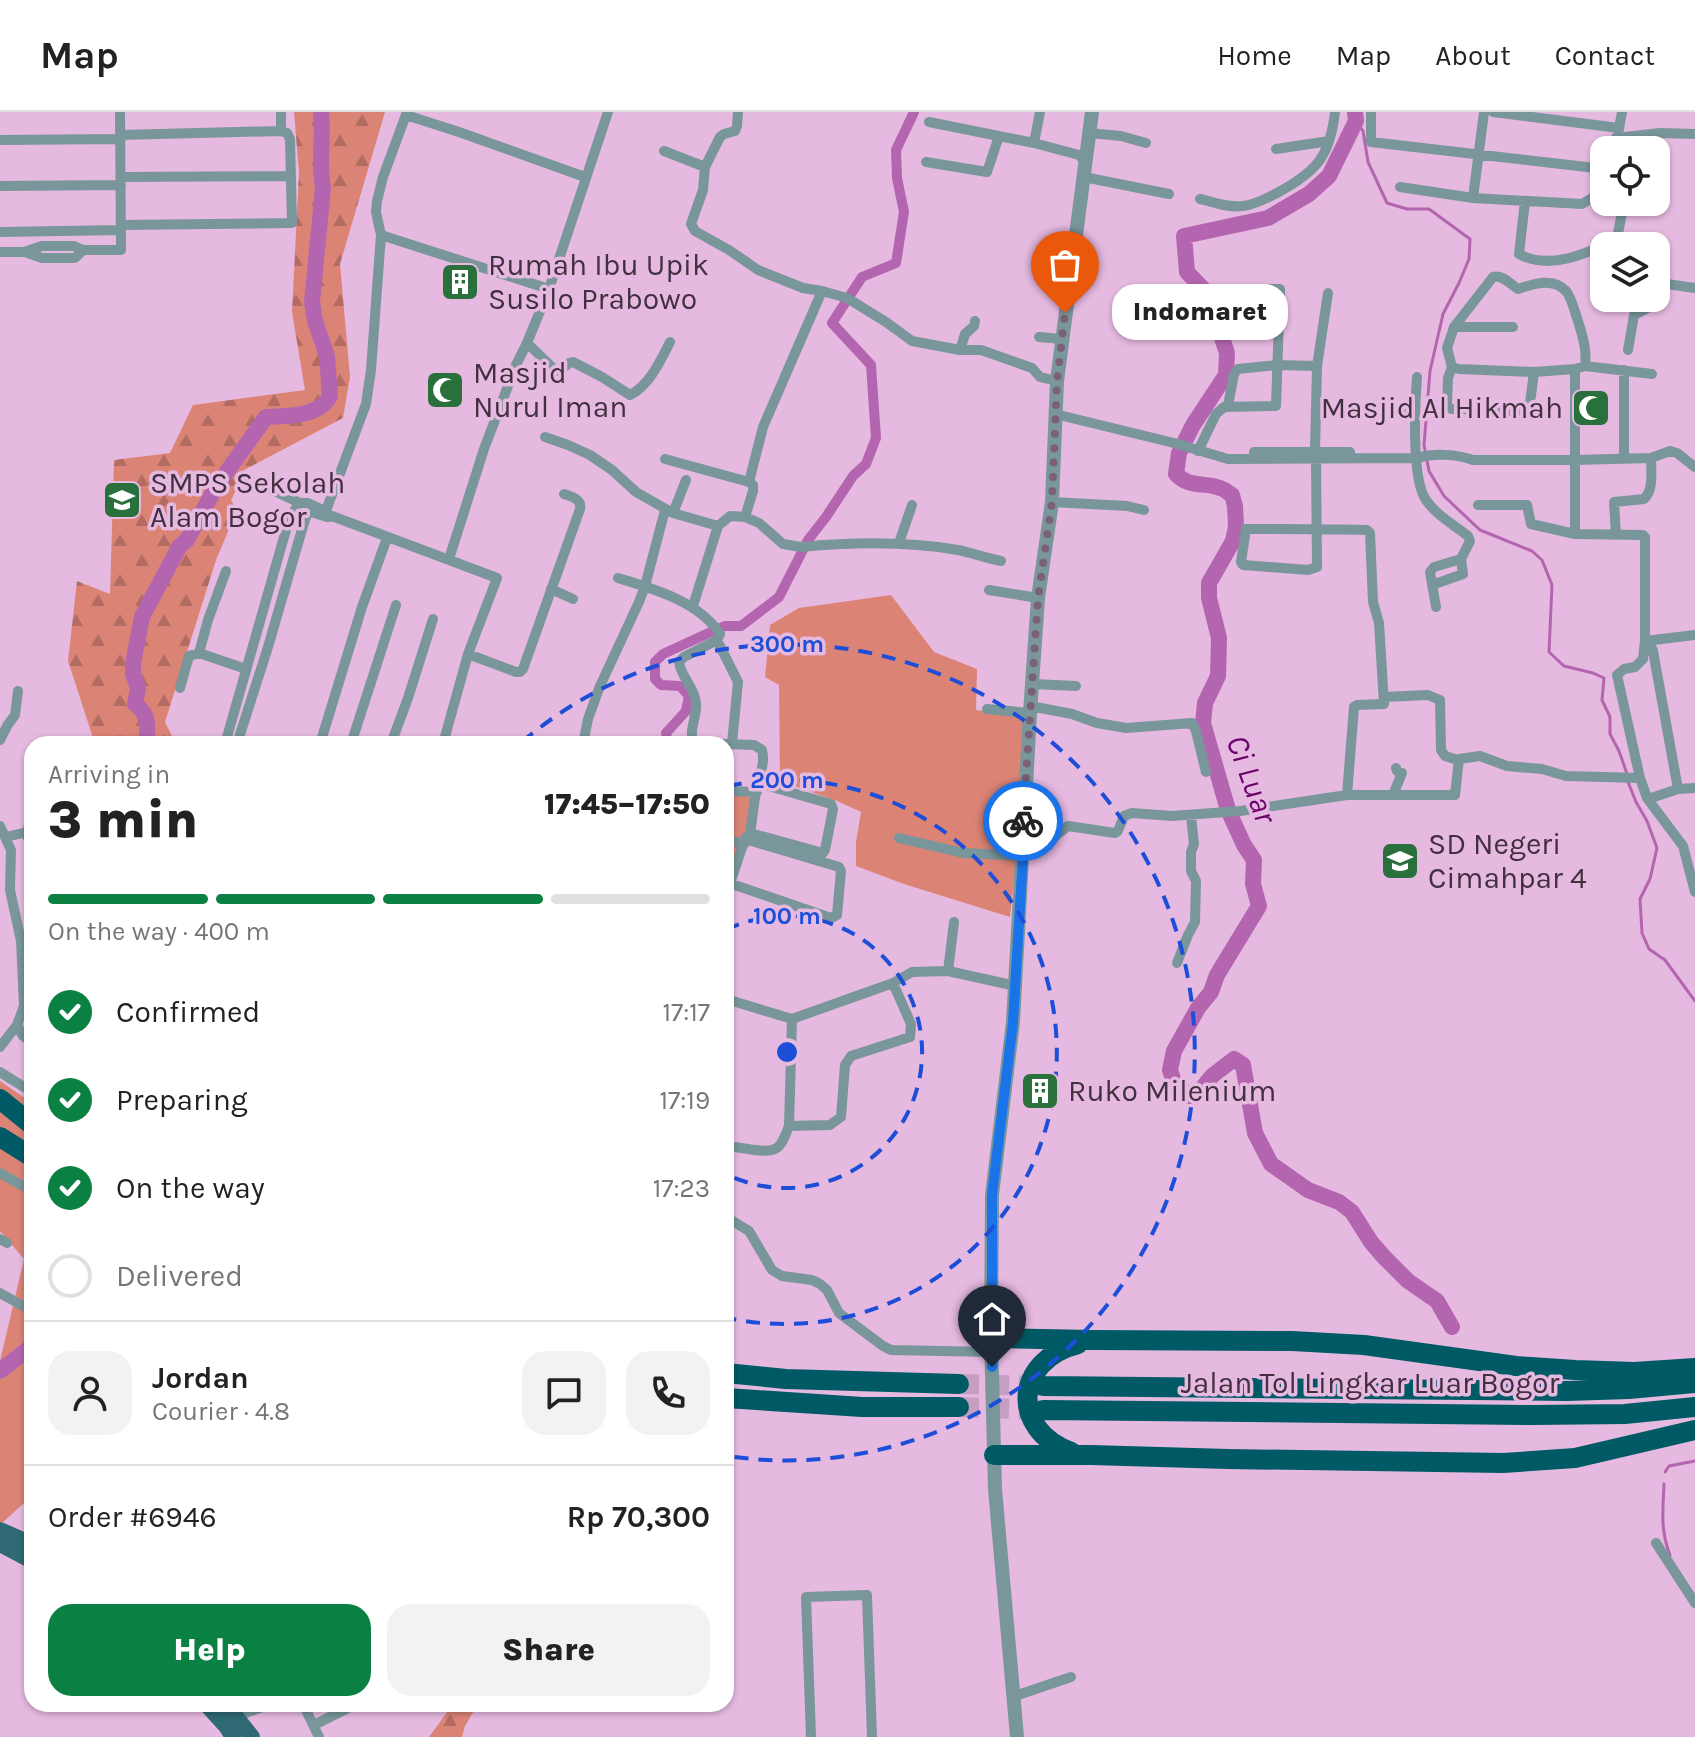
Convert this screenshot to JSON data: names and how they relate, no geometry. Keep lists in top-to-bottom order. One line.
{"streets":{"highway":["Jalan Tol Lingkar Luar Bogor"]},"water":["Ci Luar"],"places":{"building":["Rumah Ibu Upik Susilo Prabowo","Ruko Milenium"],"other":["Indomaret"],"mosque":["Masjid Nurul Iman","Masjid Al Hikmah"],"school or university":["SMPS Sekolah Alam Bogor","SD Negeri Cimahpar 4"]},"page":{"header":"Map","nav":["Home","Map","About","Contact"],"bubble":"Indomaret","heading":["3 min","Arriving in","17:45–17:50"],"panel":["Jordan","Courier · 4.8","Order #6946","Rp 70,300"],"bar":"On the way · 400 m","list":[["Confirmed","17:17"],["Preparing","17:19"],["On the way","17:23"],"Delivered"],"buttons":["Help","Share"]},"rings":["300 m","200 m","100 m"]}
